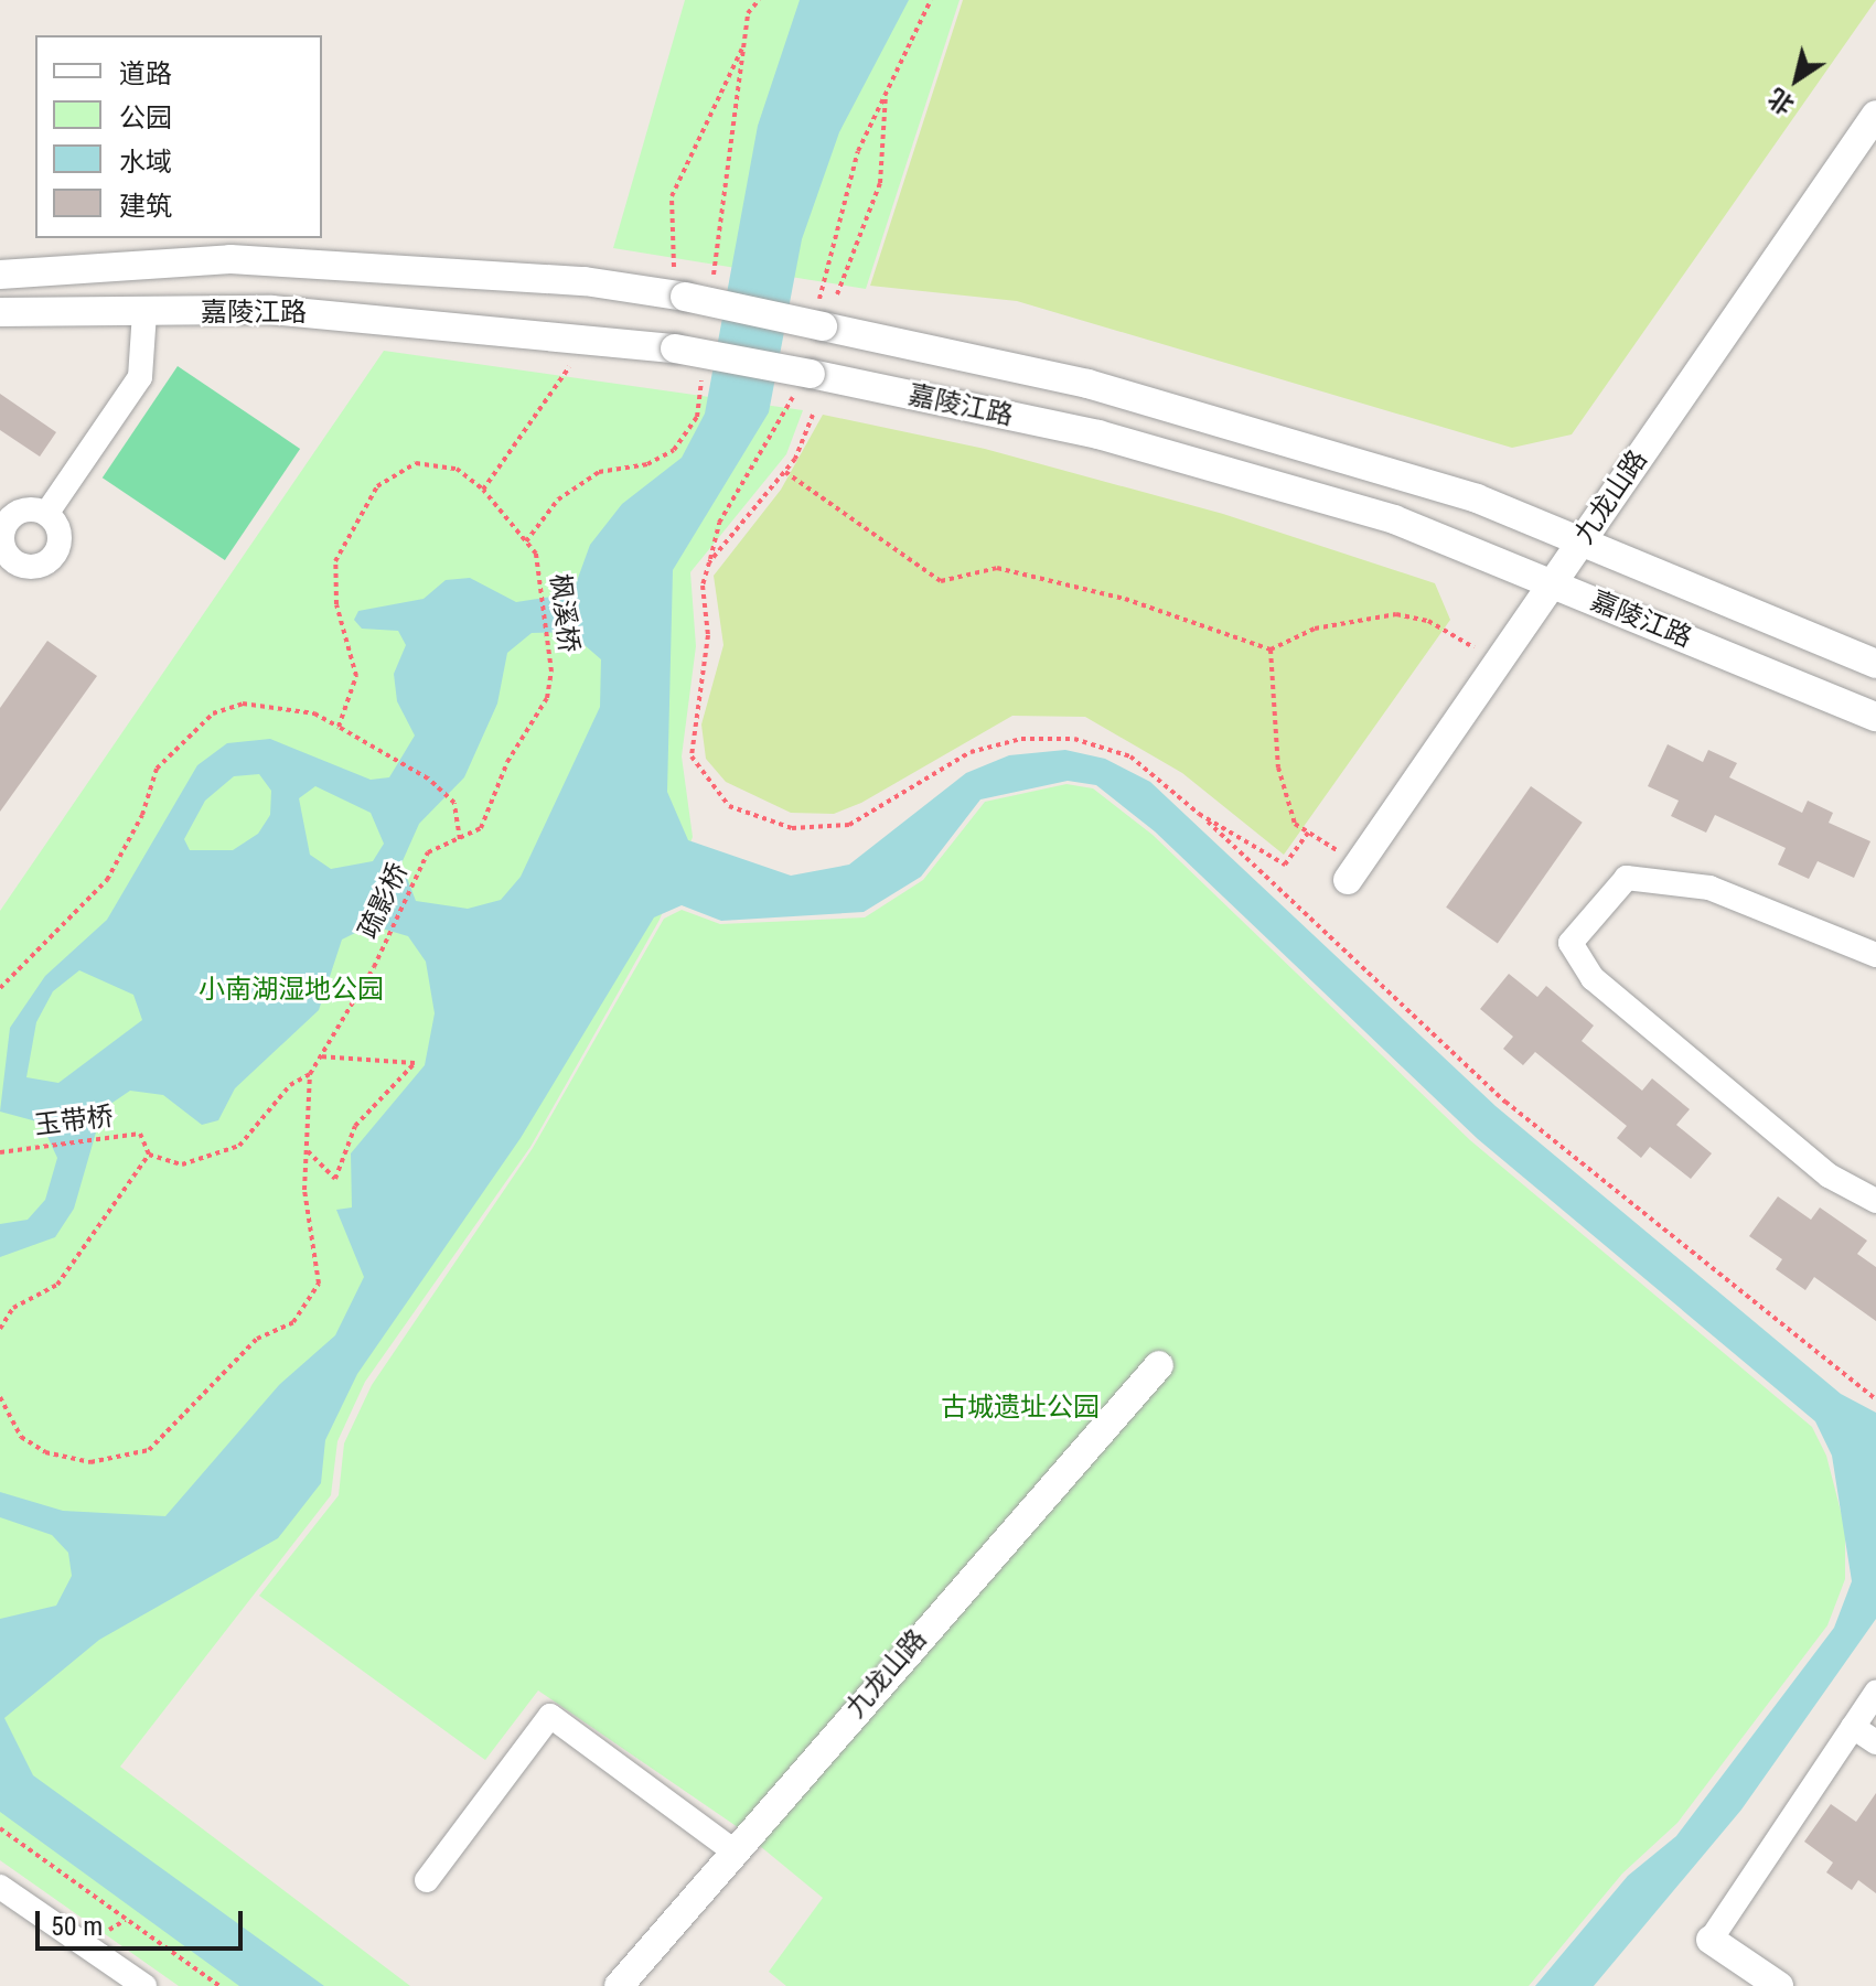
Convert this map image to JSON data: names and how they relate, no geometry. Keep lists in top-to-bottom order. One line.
{"streets":{"street":["嘉陵江路","九龙山路"],"path":["枫溪桥","疏影桥","玉带桥"]},"crossings":[["嘉陵江路","九龙山路"],["枫溪桥","疏影桥"]],"parks":["小南湖湿地公园","古城遗址公园"],"legend":["道路","公园","水域","建筑"],"scale_bar":"50 m","north":"bottom left"}
